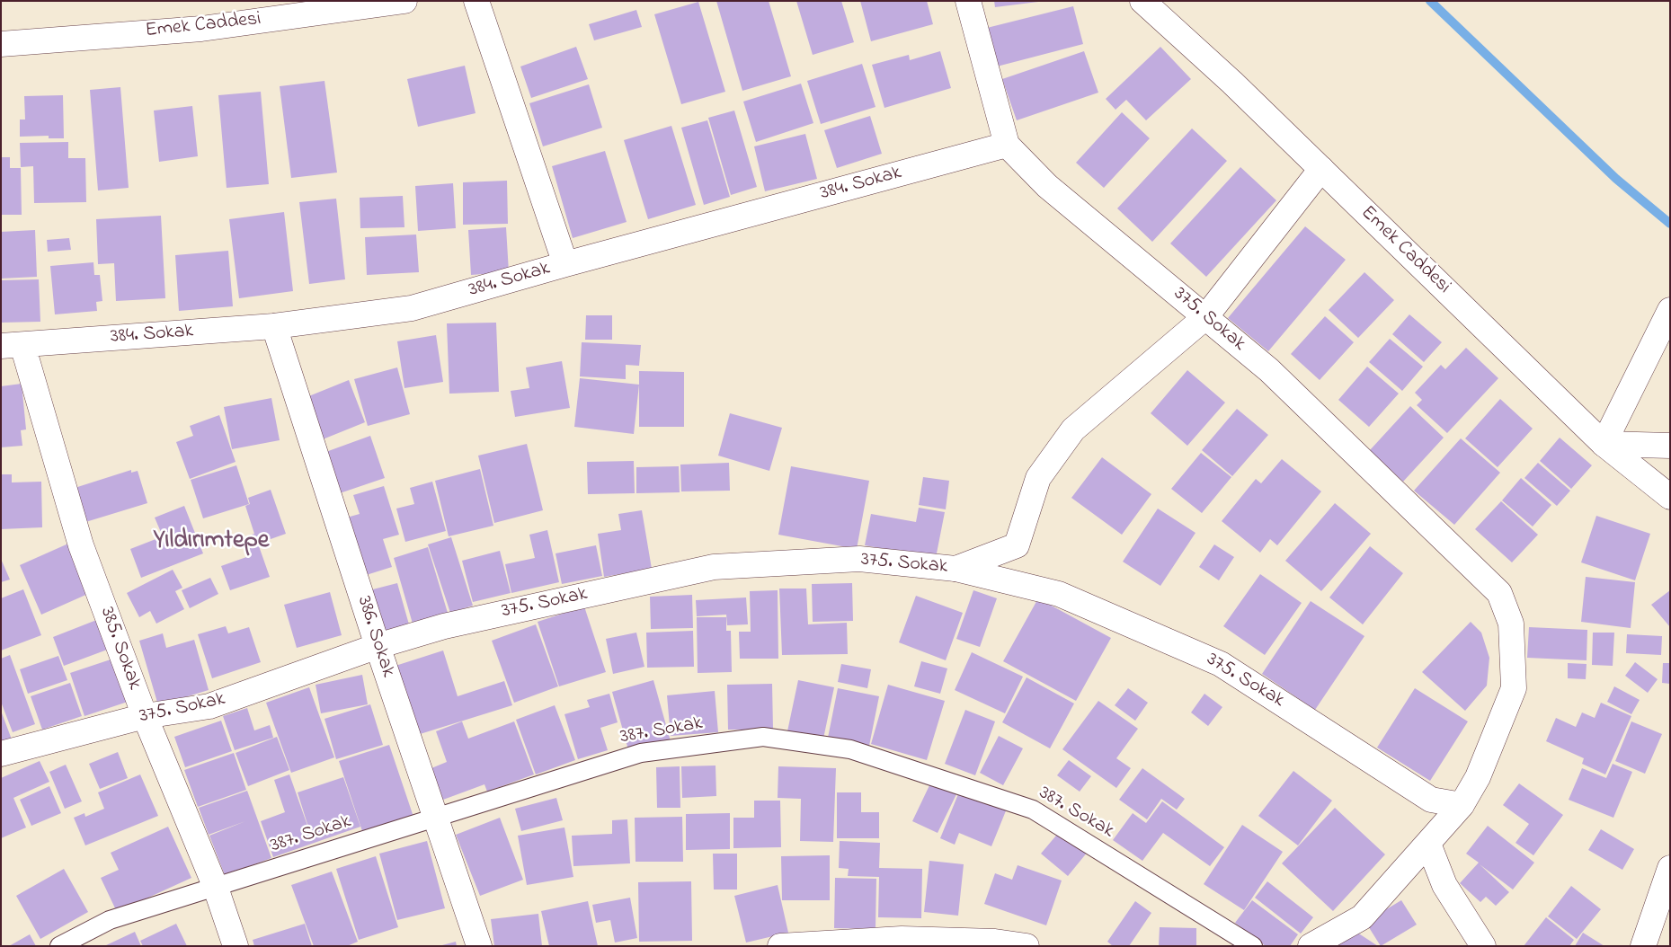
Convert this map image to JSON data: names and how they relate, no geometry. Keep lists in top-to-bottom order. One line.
{"streets":{"street":["Emek Caddesi","384. Sokak","375. Sokak","386. Sokak","385. Sokak"],"lane":["387. Sokak"]},"crossings":[["384. Sokak","375. Sokak"],["384. Sokak","386. Sokak"],["384. Sokak","385. Sokak"],["375. Sokak","386. Sokak"],["375. Sokak","385. Sokak"],["386. Sokak","387. Sokak"],["385. Sokak","387. Sokak"]],"districts":["Yıldırımtepe"]}
